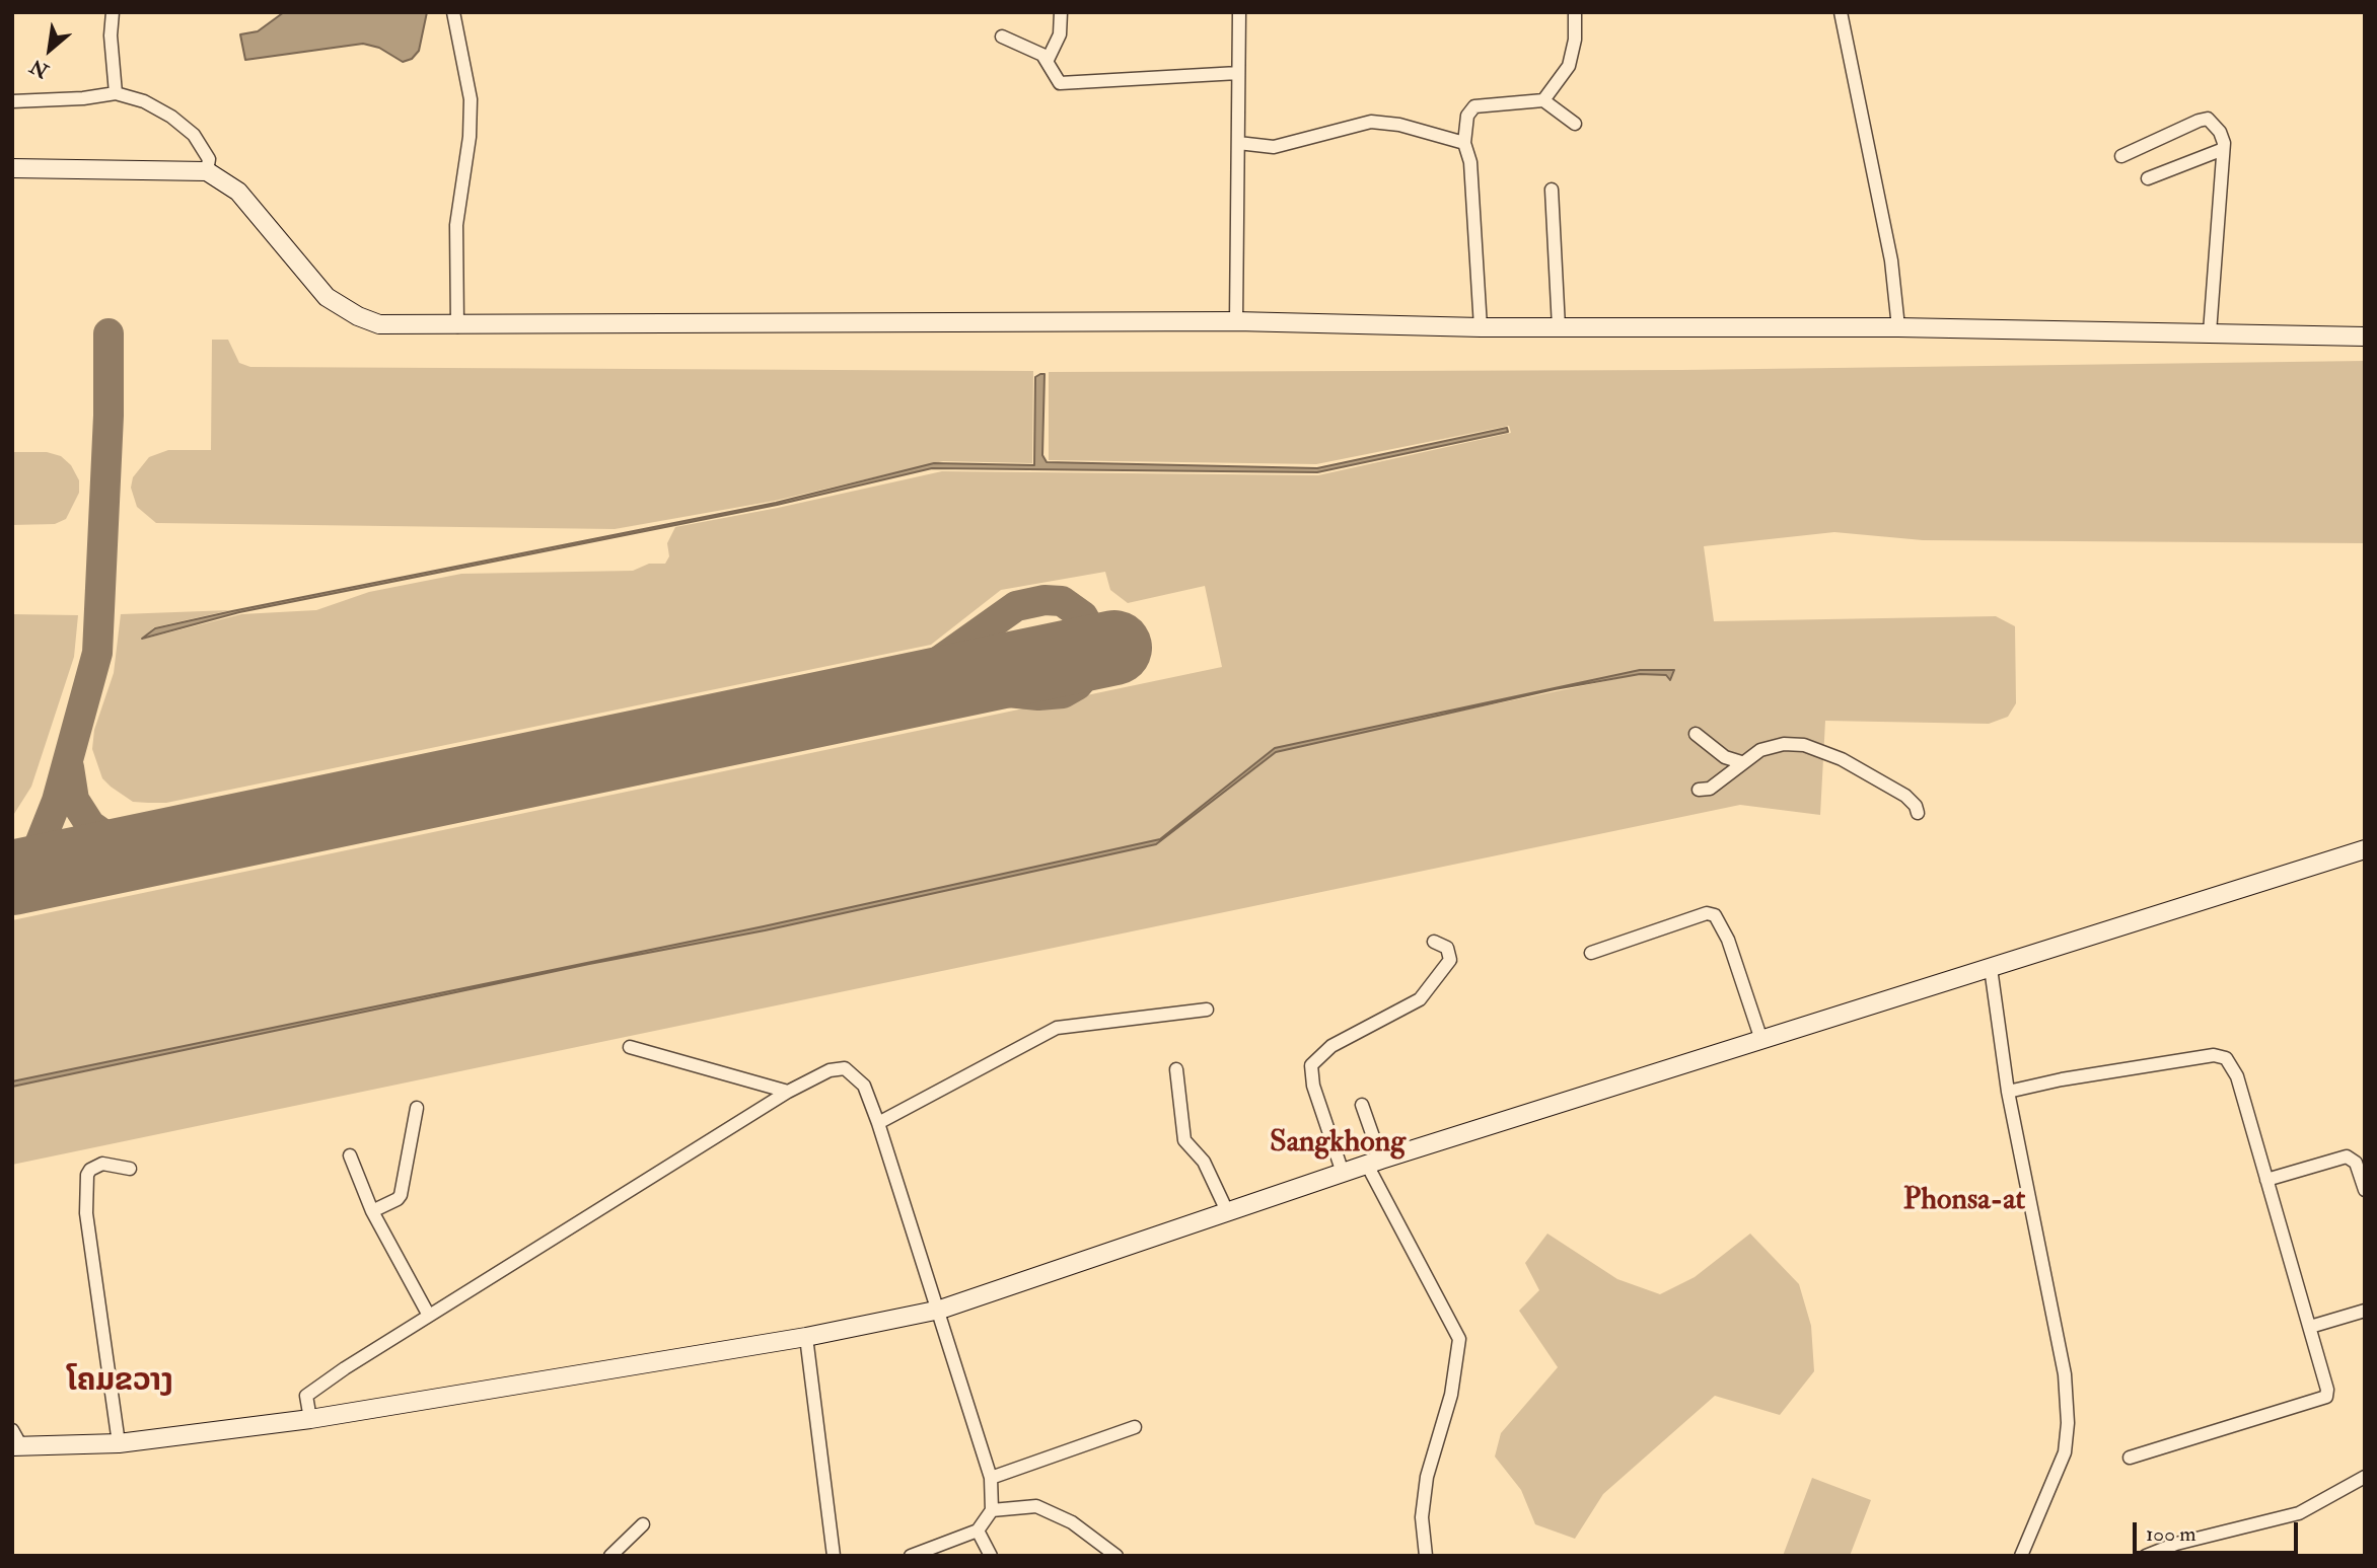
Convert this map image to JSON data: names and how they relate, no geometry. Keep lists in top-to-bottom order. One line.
{"districts":["Sangkhong","Phonsa-at","ໂຄມຂວາງ"],"scale_bar":"100 m","north":"bottom left"}
